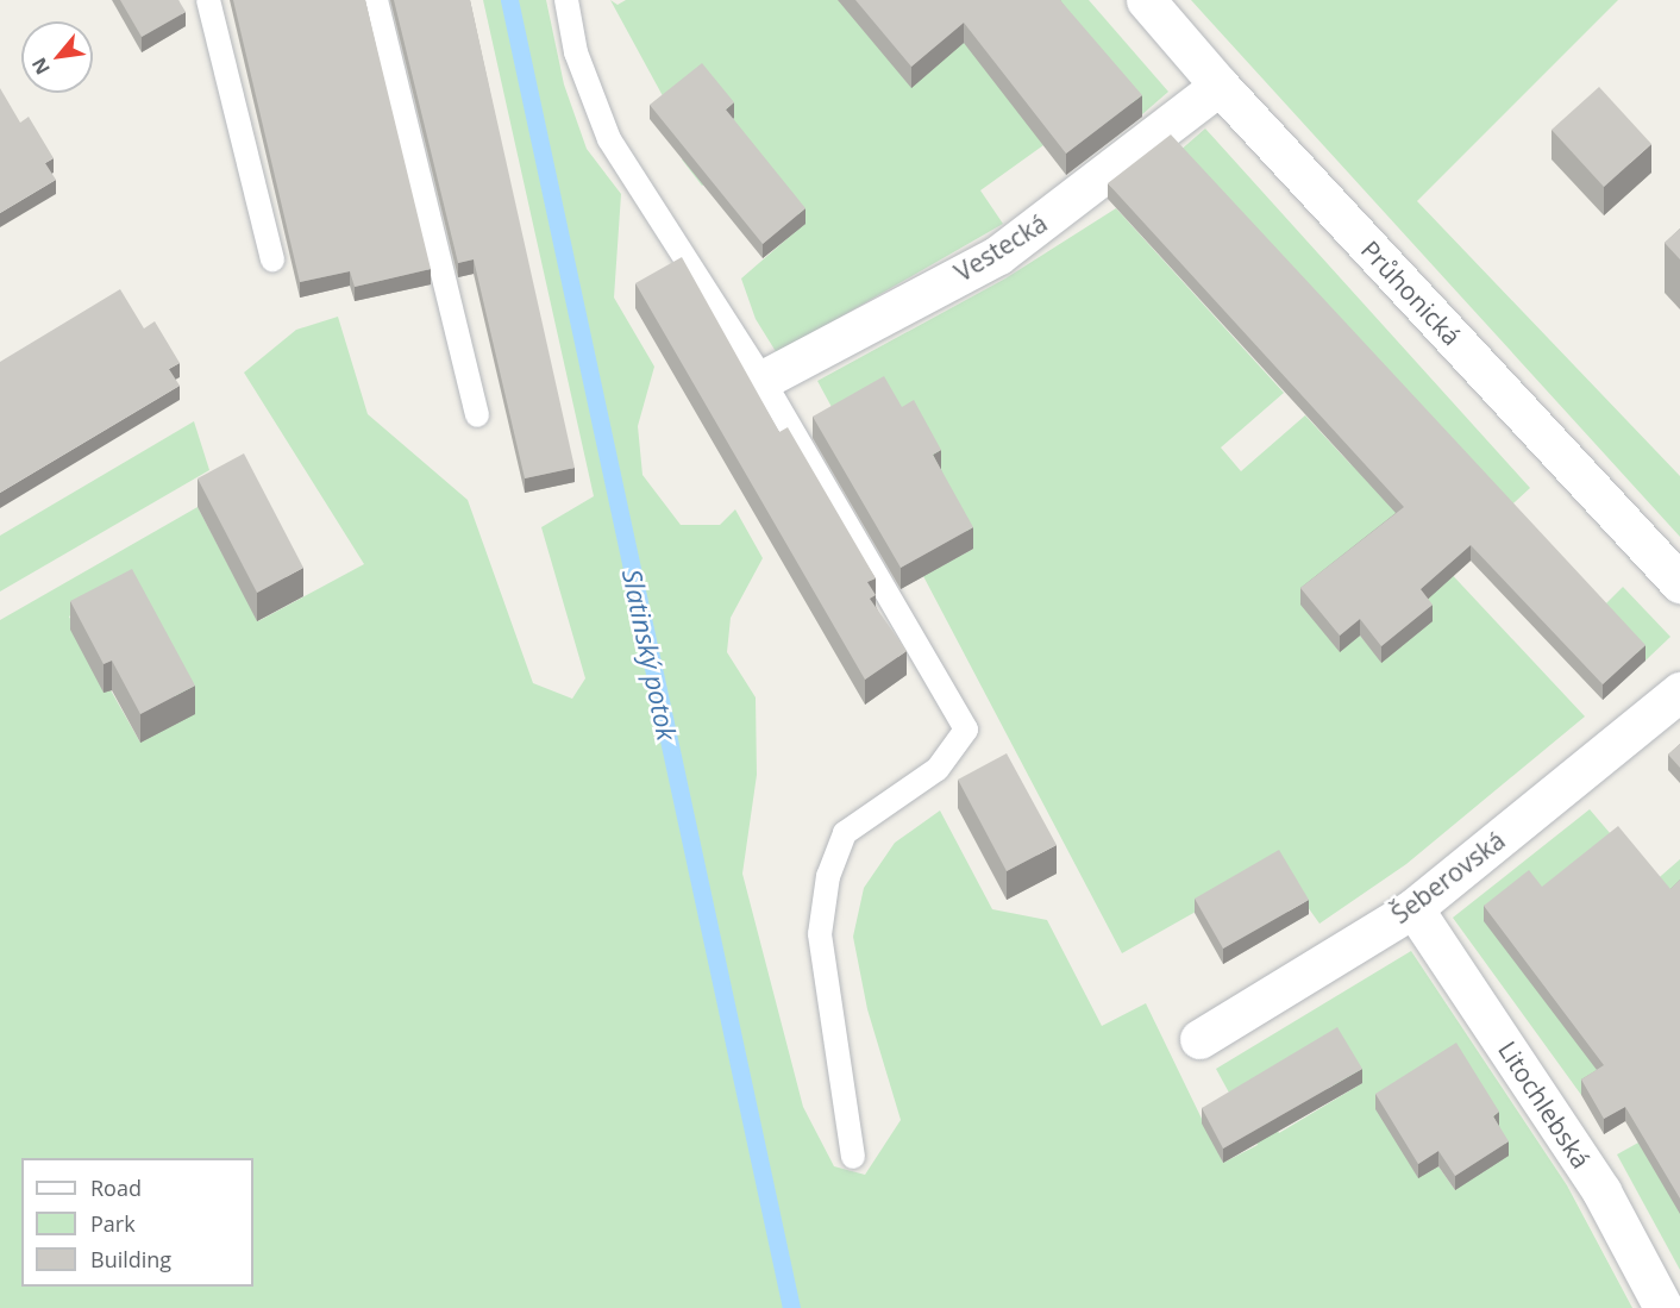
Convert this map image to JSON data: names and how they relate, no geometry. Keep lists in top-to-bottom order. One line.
{"streets":{"street":["Vestecká","Průhonická","Šeberovská","Litochlebská"]},"crossings":[["Vestecká","Průhonická"],["Šeberovská","Litochlebská"]],"water":["Slatinský potok"],"legend":["Road","Park","Building"],"north":"bottom left"}
